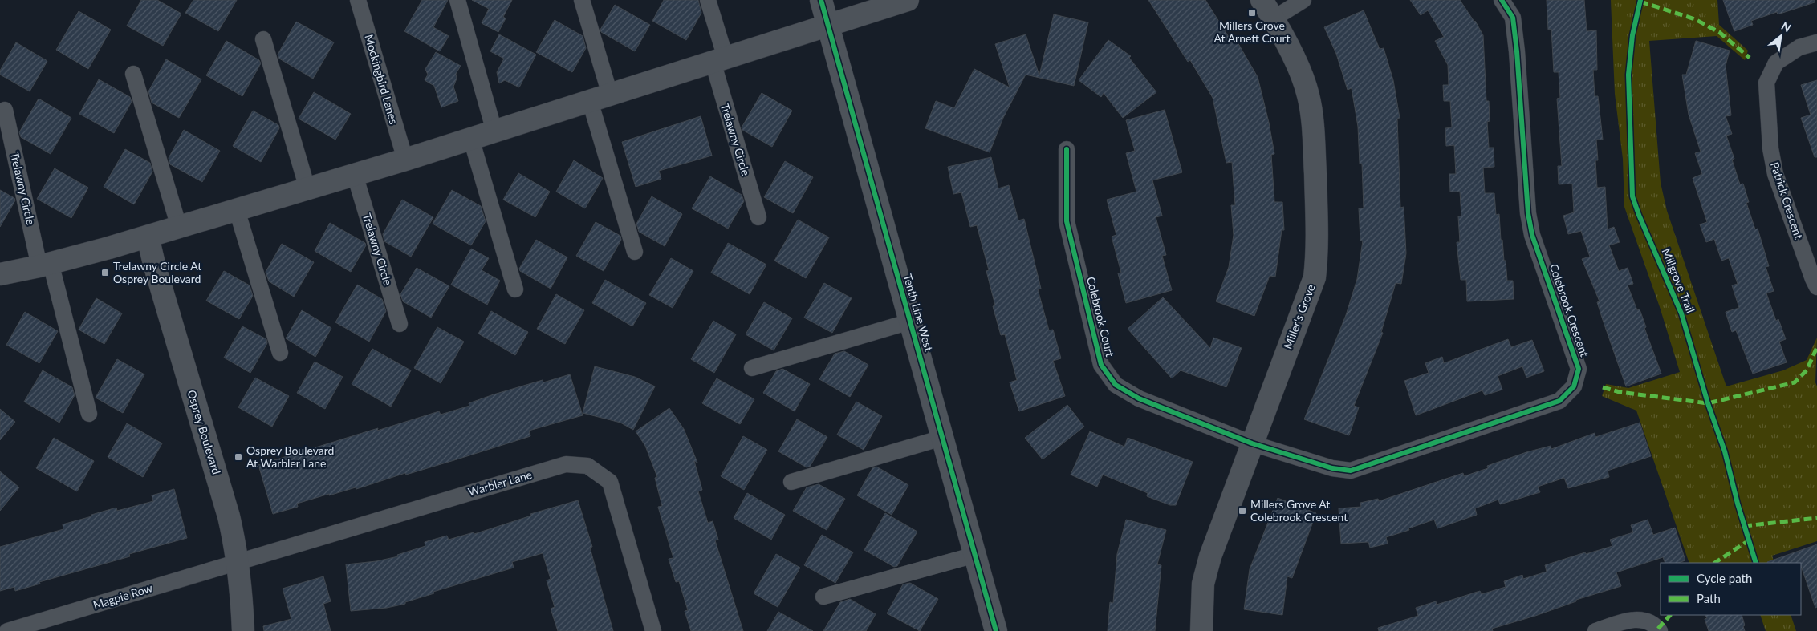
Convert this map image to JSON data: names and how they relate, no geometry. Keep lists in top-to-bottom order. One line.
{"streets":{"street":["Mockingbird Lanes","Trelawny Circle","Patrick Crescent","Colebrook Crescent","Tenth Line West","Colebrook Court","Miller's Grove","Osprey Boulevard","Warbler Lane","Magpie Row"],"cycle path":["Millgrove Trail"]},"crossings":[["Colebrook Crescent","Colebrook Court"],["Colebrook Crescent","Miller's Grove"],["Colebrook Court","Miller's Grove"],["Osprey Boulevard","Warbler Lane"],["Osprey Boulevard","Magpie Row"],["Warbler Lane","Magpie Row"]],"places":{"transit":["Millers Grove At Arnett Court","Trelawny Circle At Osprey Boulevard","Osprey Boulevard At Warbler Lane","Millers Grove At Colebrook Crescent"]},"legend":["Cycle path","Path"],"north":"top right"}
